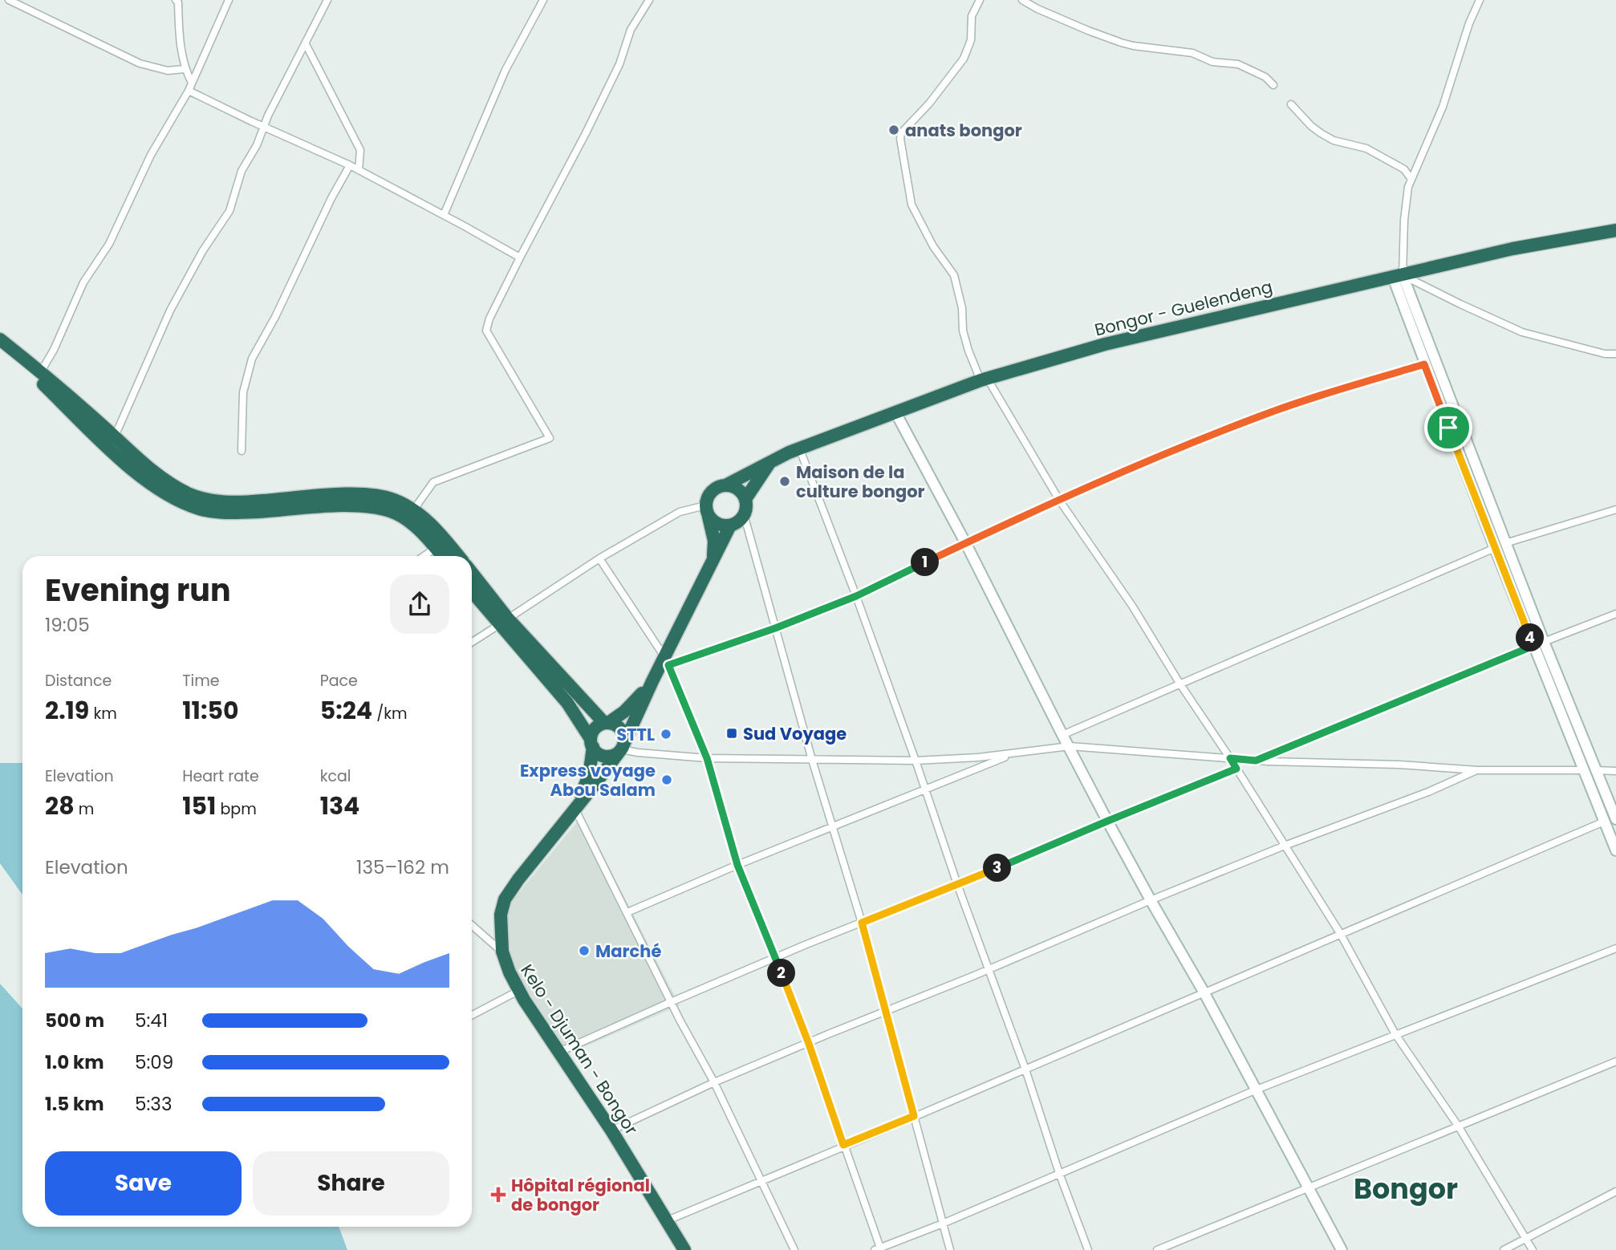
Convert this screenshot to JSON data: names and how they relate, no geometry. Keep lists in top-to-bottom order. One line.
{"streets":{"highway":["Bongor - Guelendeng","Kelo - Djuman - Bongor"]},"crossings":[["Bongor - Guelendeng","Kelo - Djuman - Bongor"]],"districts":["Bongor"],"places":{"other":["anats bongor","Maison de la culture bongor","STTL","Express voyage Abou Salam","Marché"],"transit":["Sud Voyage"],"health":["Hôpital régional de bongor"]},"page":{"pins":["1","4","3","2"],"heading":["Evening run","19:05"],"stats":[["Distance","2.19 km"],["Time","11:50"],["Pace","5:24 /km"],["Elevation","28 m"],["Heart rate","151 bpm"],["kcal","134"]],"chart":["Elevation","135–162 m"],"list":[{"name":"500 m","note":"5:41"},{"name":"1.0 km","note":"5:09"},{"name":"1.5 km","note":"5:33"}],"buttons":["Save","Share"]}}
